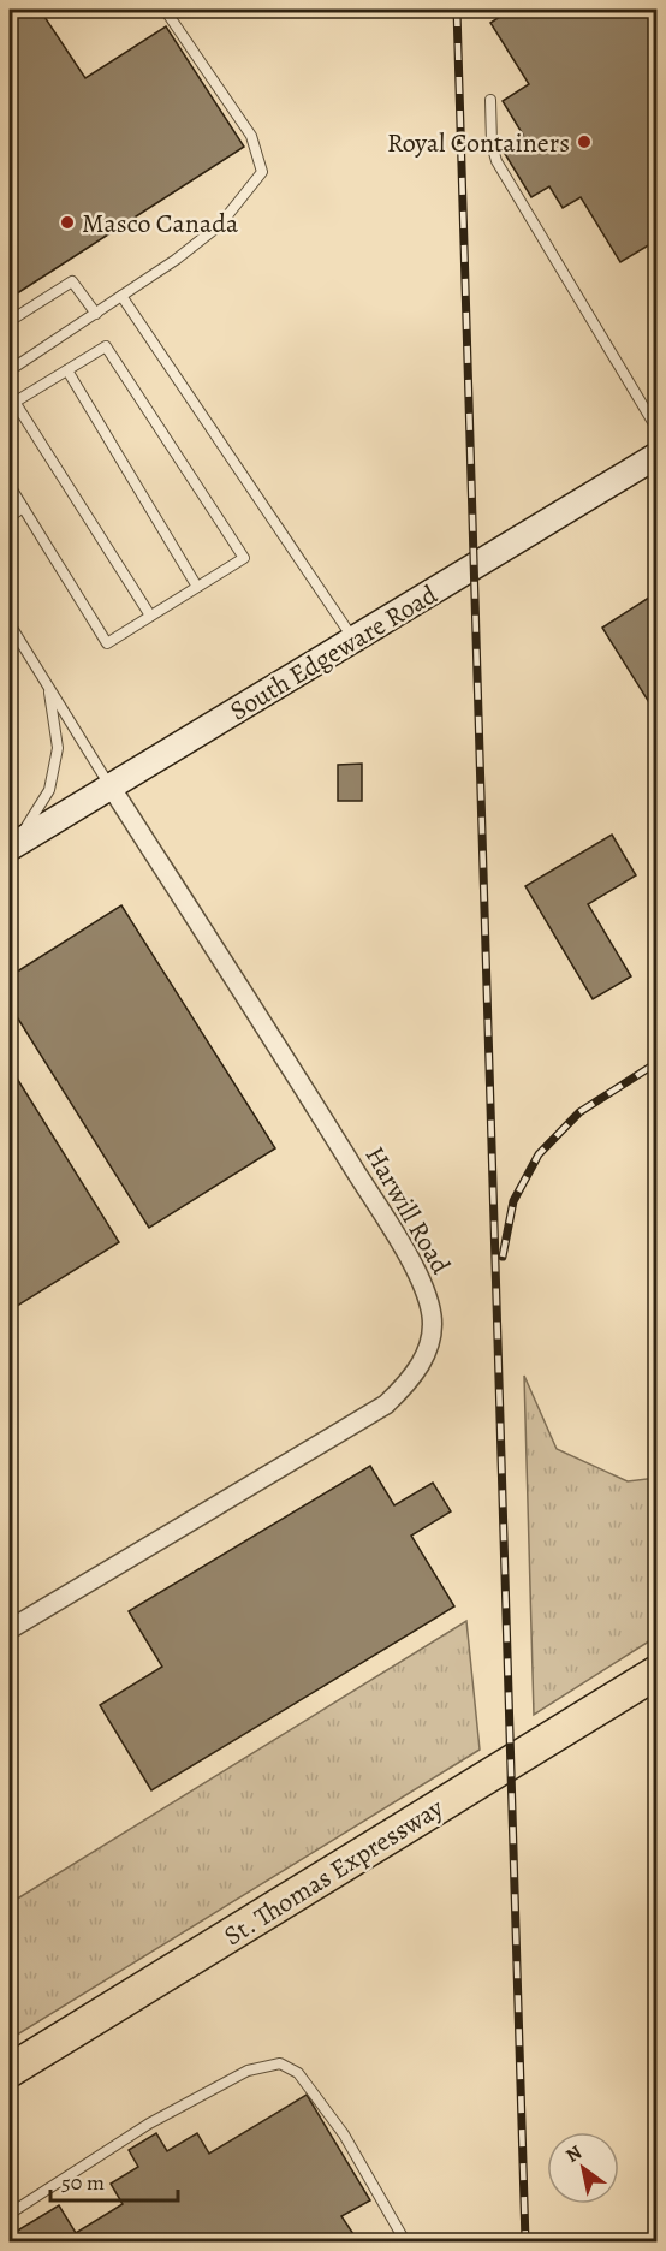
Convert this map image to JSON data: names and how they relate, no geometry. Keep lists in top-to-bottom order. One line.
{"streets":{"highway":["St. Thomas Expressway"],"main road":["South Edgeware Road"],"street":["Harwill Road"]},"crossings":[["South Edgeware Road","Harwill Road"]],"places":["Royal Containers","Masco Canada"],"scale_bar":"50 m","north":"top left"}
